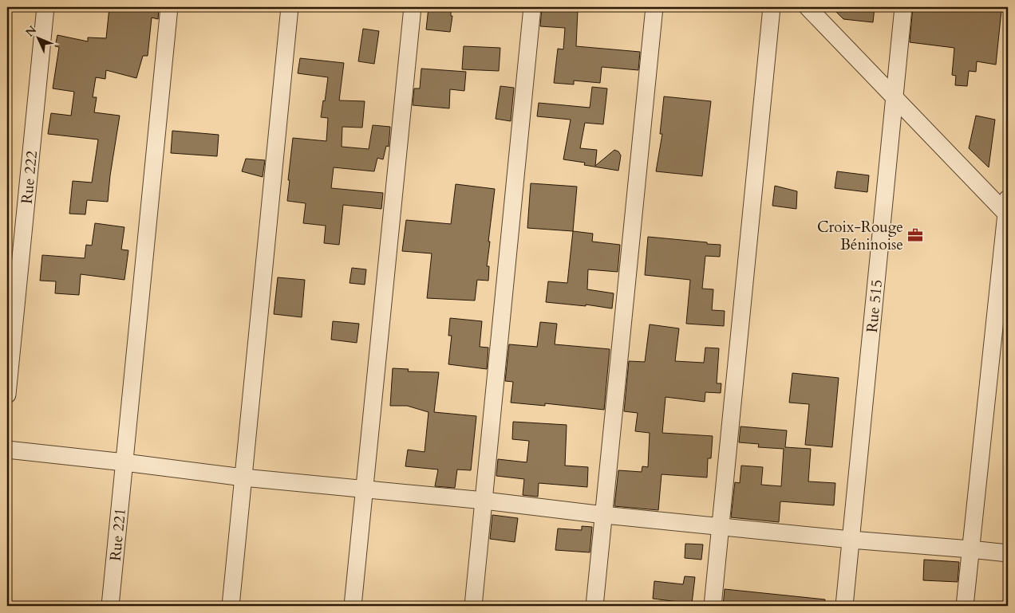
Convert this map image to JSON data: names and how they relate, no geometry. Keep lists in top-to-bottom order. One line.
{"streets":{"street":["Rue 222","Rue 515","Rue 221"]},"places":{"office":["Croix-Rouge Béninoise"]},"north":"top left"}
